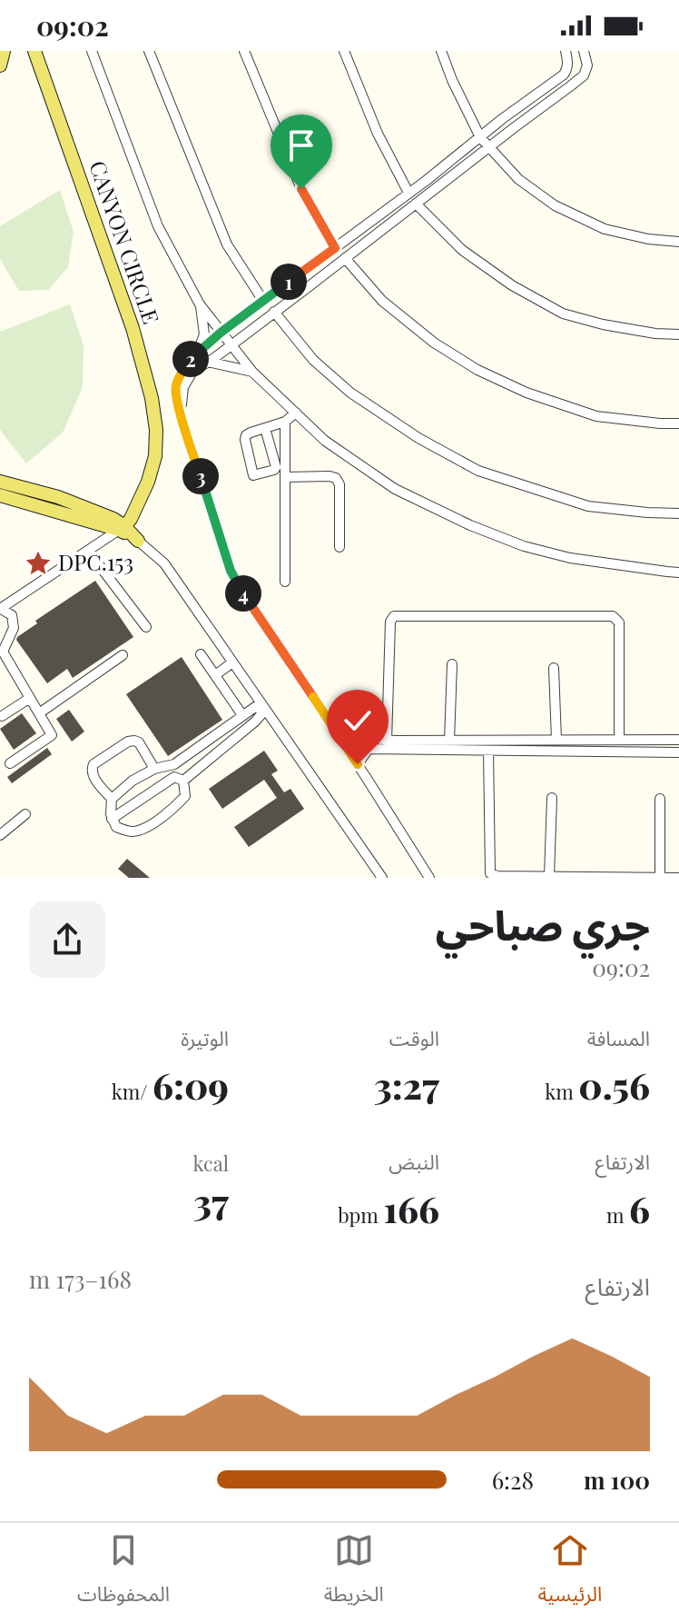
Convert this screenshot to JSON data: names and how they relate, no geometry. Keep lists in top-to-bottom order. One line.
{"streets":{"main road":["CANYON CIRCLE"]},"places":{"place":["DPC.153"]},"page":{"status":"09:02","pins":["1","2","3","4"],"heading":["جري صباحي","09:02"],"stats":[["المسافة","0.56 km"],["الوقت","3:27"],["الوتيرة","6:09 /km"],["الارتفاع","6 m"],["النبض","166 bpm"],["kcal","37"]],"chart":["الارتفاع","168–173 m"],"list":[{"name":"100 m","note":"6:28"}],"tabs":["الرئيسية","الخريطة","المحفوظات"]}}
